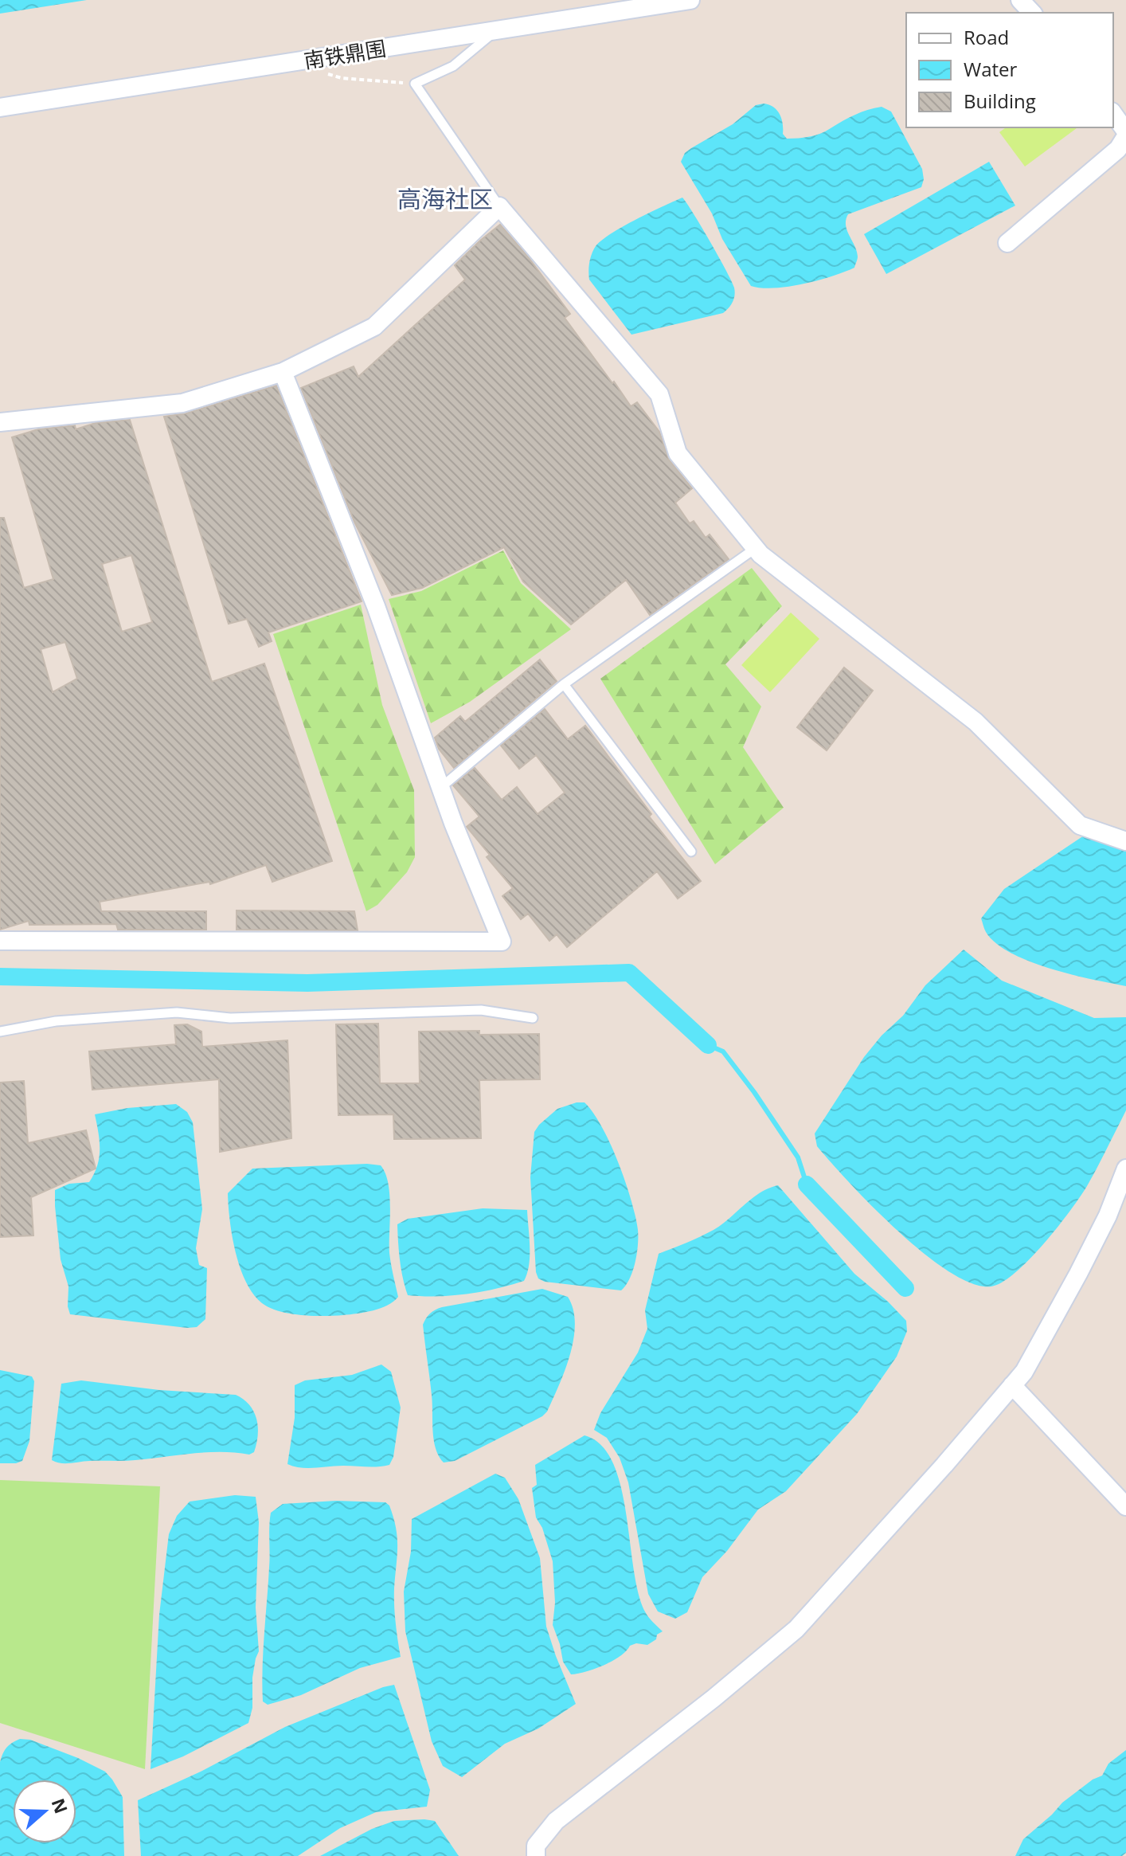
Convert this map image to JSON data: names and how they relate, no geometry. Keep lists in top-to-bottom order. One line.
{"streets":{"street":["南铁鼎围"]},"districts":["高海社区"],"legend":["Road","Water","Building"],"north":"right"}
